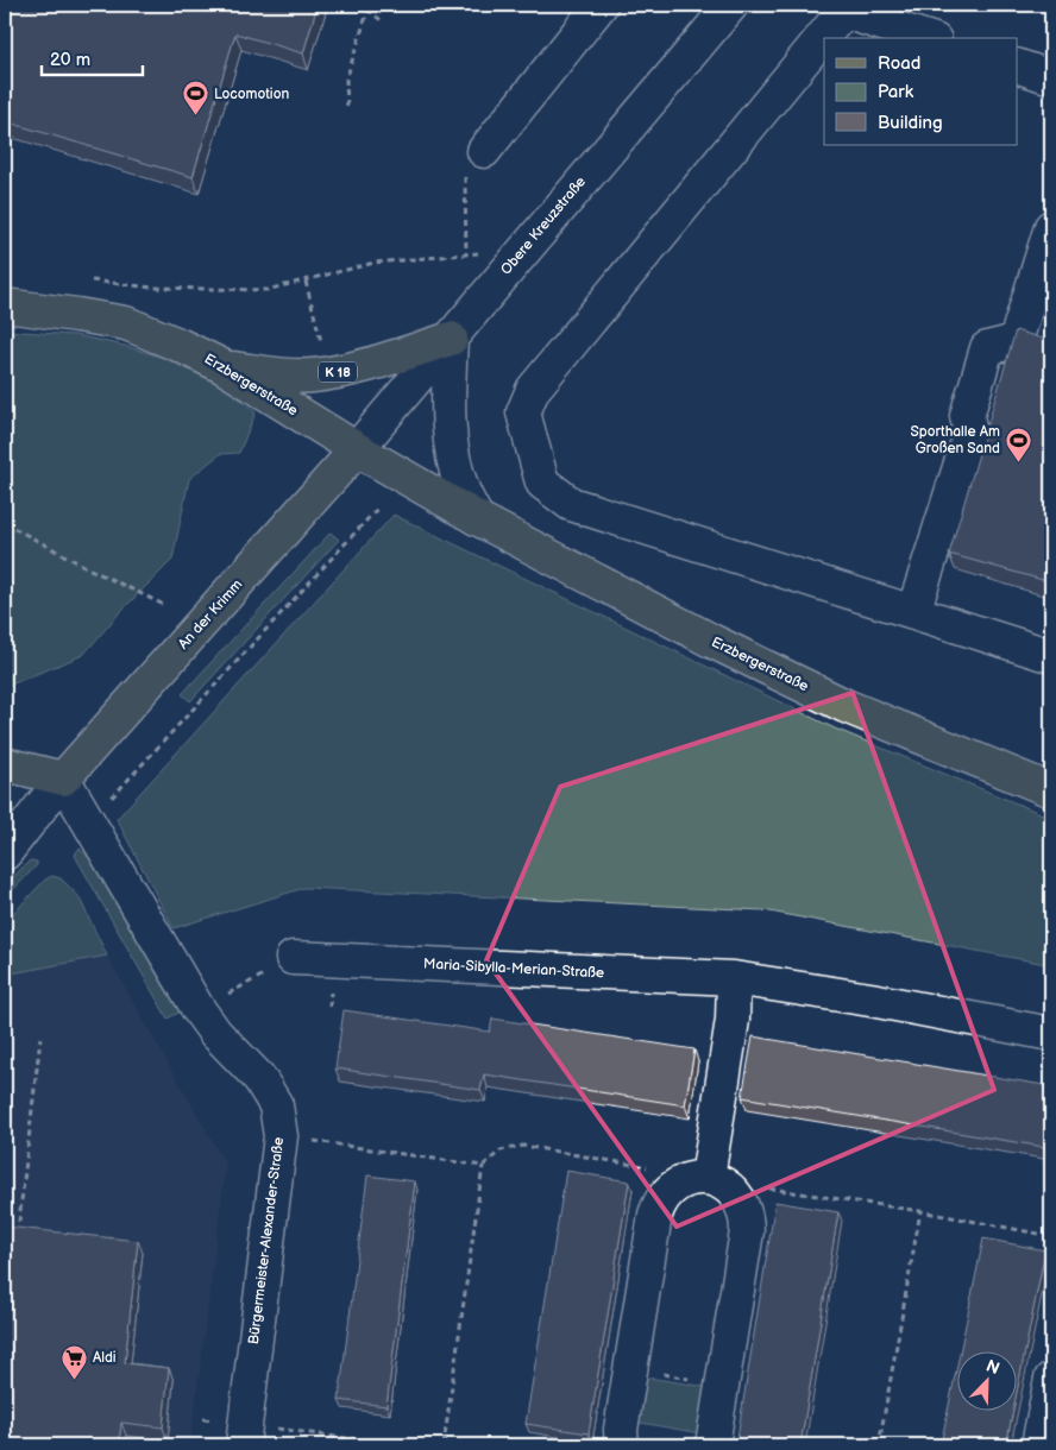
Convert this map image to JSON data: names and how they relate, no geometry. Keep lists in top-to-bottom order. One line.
{"streets":{"main road":["K 18","Erzbergerstraße","An der Krimm"],"street":["Obere Kreuzstraße","Maria-Sibylla-Merian-Straße","Bürgermeister-Alexander-Straße"]},"crossings":[["Obere Kreuzstraße","K 18"],["Obere Kreuzstraße","Erzbergerstraße"],["Obere Kreuzstraße","An der Krimm"],["K 18","Erzbergerstraße"],["Erzbergerstraße","An der Krimm"],["An der Krimm","Bürgermeister-Alexander-Straße"]],"places":{"sports":["Locomotion","Sporthalle Am Großen Sand"],"supermarket":["Aldi"]},"legend":["Road","Park","Building"],"scale_bar":"20 m","north":"top right"}
